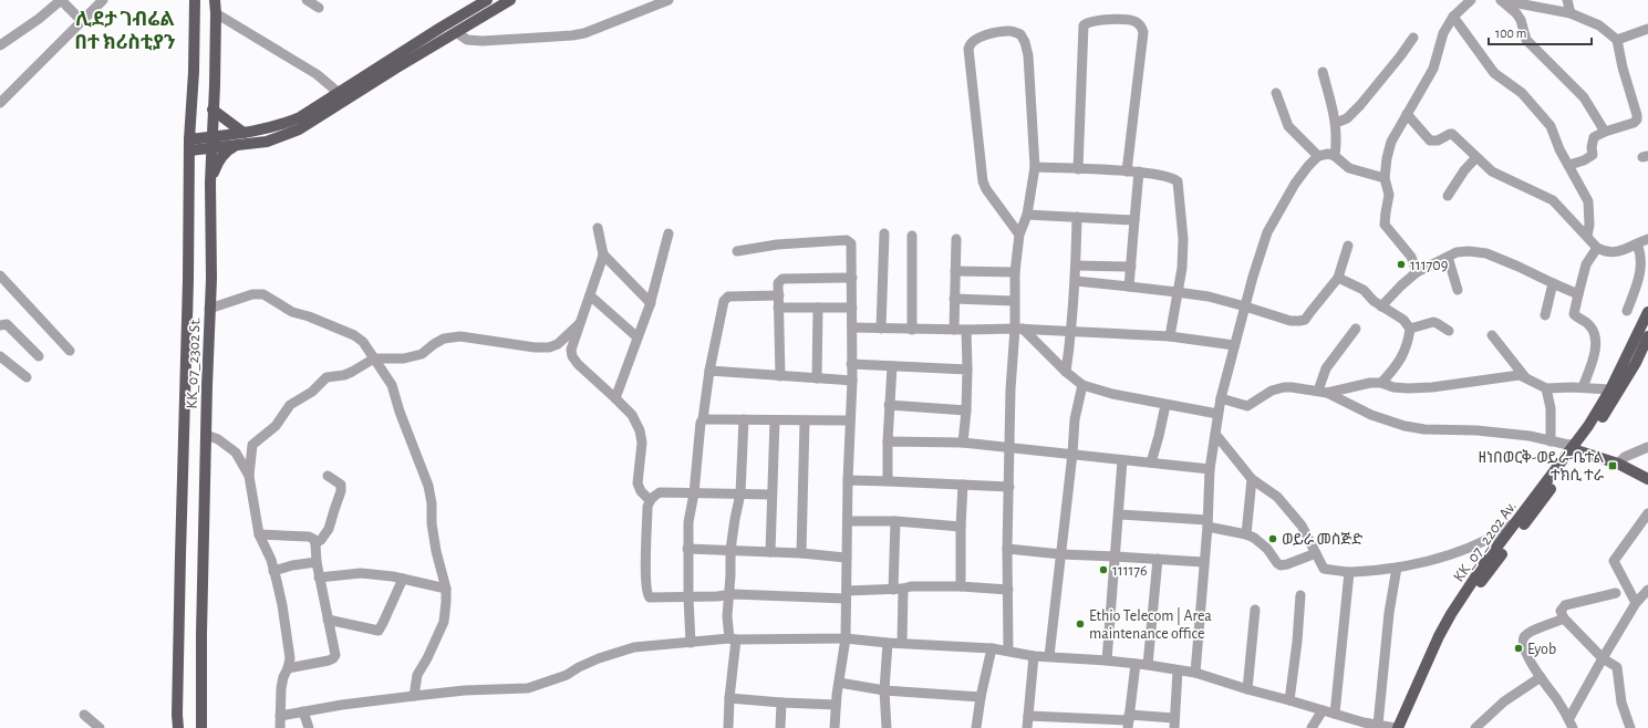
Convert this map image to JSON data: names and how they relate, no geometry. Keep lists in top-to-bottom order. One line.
{"streets":{"main road":["KK_07_2302 St.","KK_07_2202 Av."]},"districts":["ሊደታ ገብሬል በተ ክሪስቲያን"],"places":{"other":["111709","ወይራ መስጅድ","111176","Ethio Telecom | Area maintenance office","Eyob"],"transit":["ዘነበወርቅ-ወይራ-ቤተል ተክሲ ተራ"]},"scale_bar":"100 m"}
